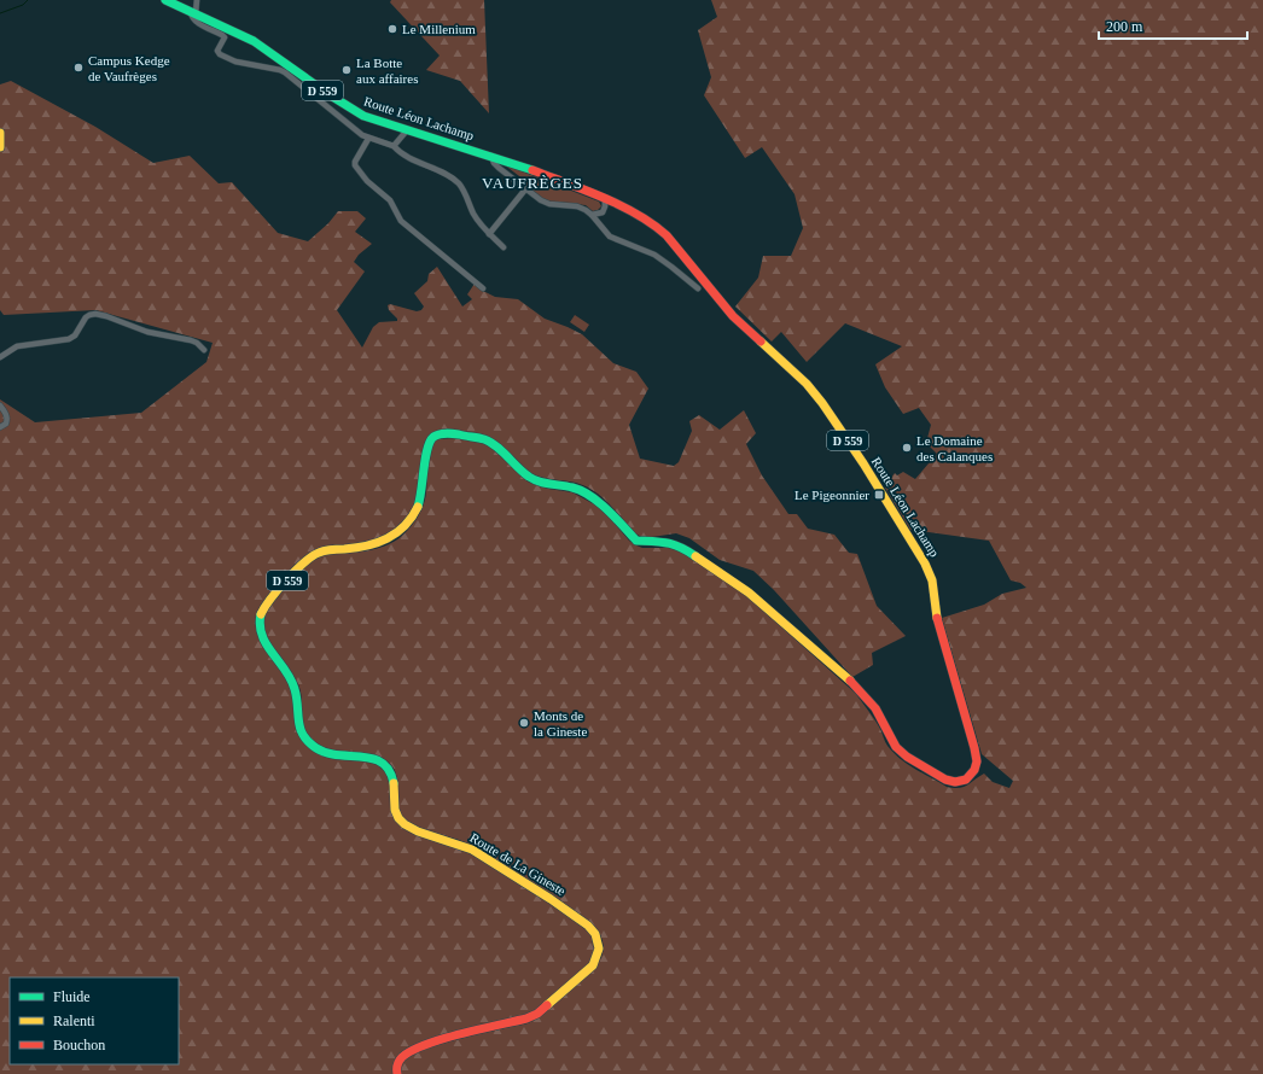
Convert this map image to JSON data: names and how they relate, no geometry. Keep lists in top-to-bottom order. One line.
{"streets":{"main road":["D 559","Route Léon Lachamp","Route de La Gineste"]},"crossings":[["Route Léon Lachamp","Route de La Gineste"]],"districts":["VAUFRÈGES"],"places":{"other":["Le Millenium","Campus Kedge de Vaufrèges","La Botte aux affaires","Le Domaine des Calanques","Monts de la Gineste"],"transit":["Le Pigeonnier"]},"legend":["Fluide","Ralenti","Bouchon"],"scale_bar":"200 m"}
